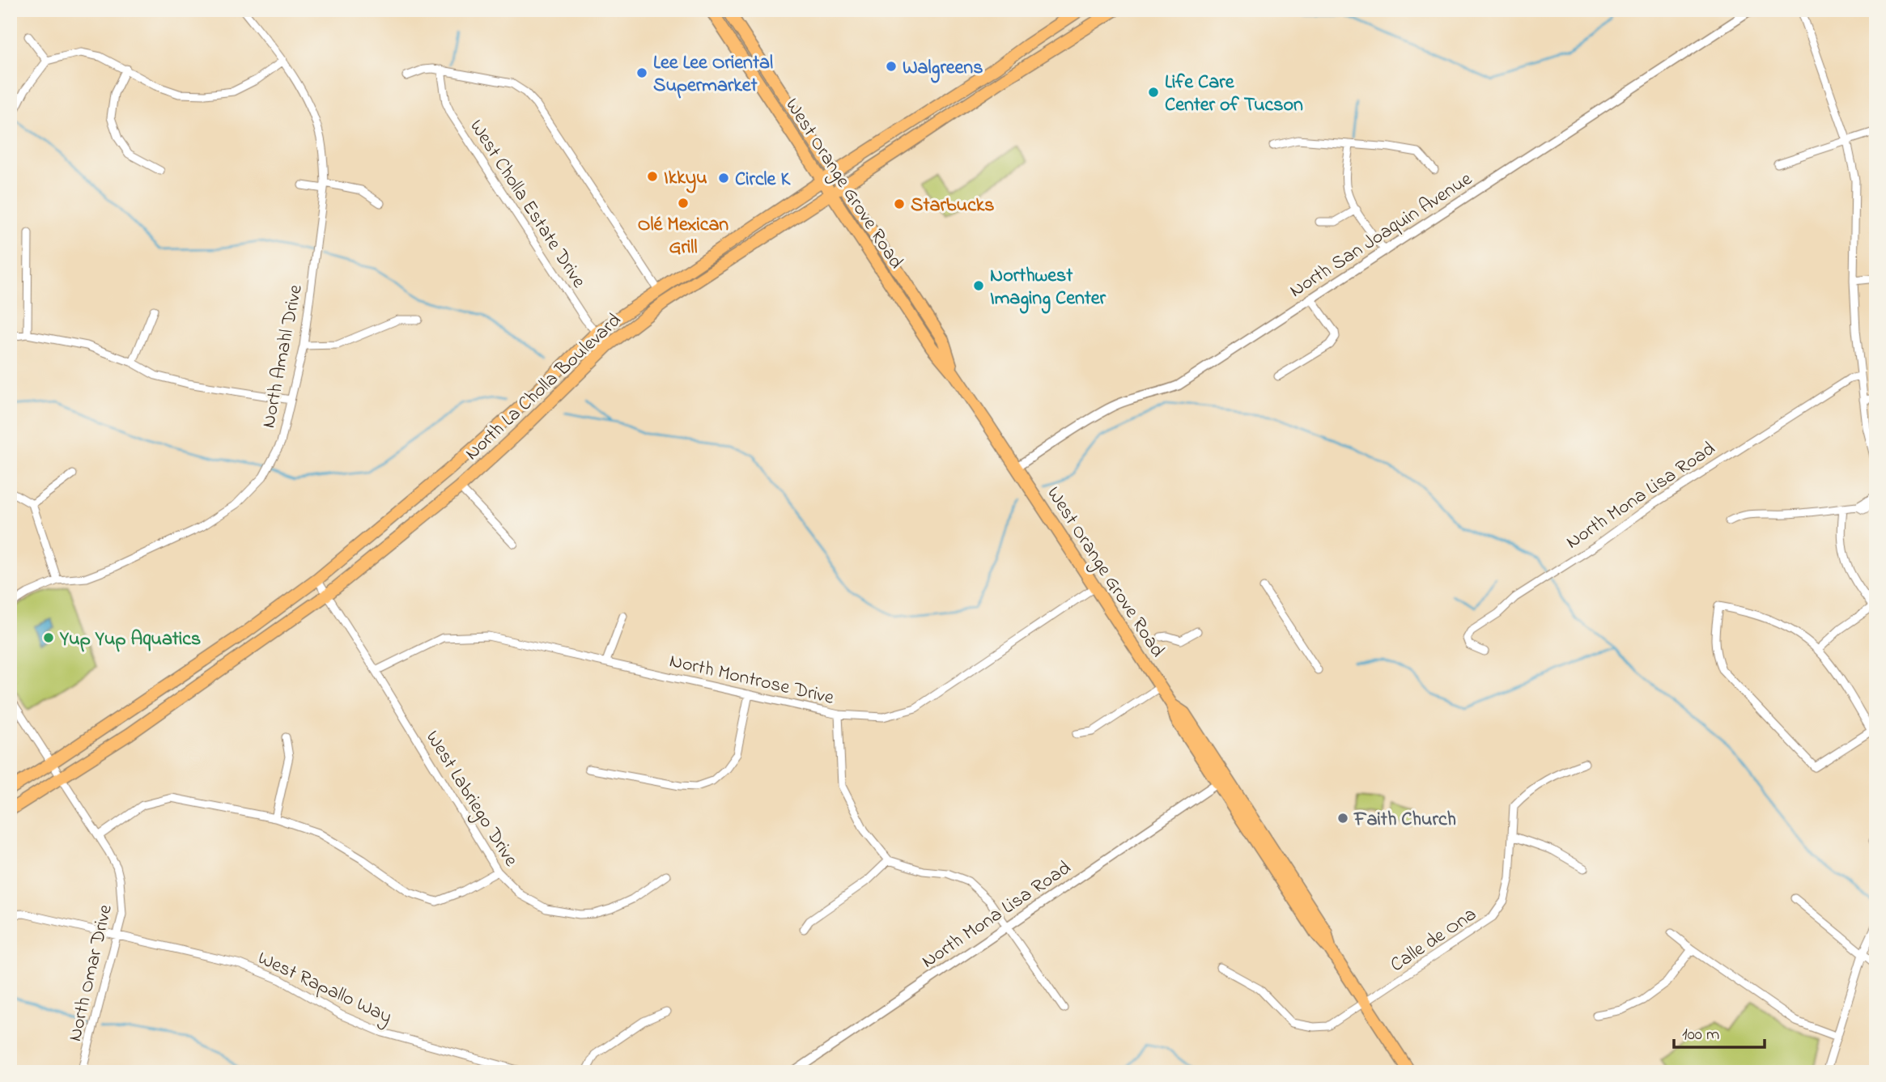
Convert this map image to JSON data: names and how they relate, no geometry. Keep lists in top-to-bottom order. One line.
{"streets":{"main road":["West Orange Grove Road","North La Cholla Boulevard"],"street":["West Cholla Estate Drive","North San Joaquin Avenue","North Amahl Drive","North Mona Lisa Road","North Montrose Drive","West Labriego Drive","Calle de Ona","North Omar Drive","West Rapallo Way"]},"crossings":[["West Orange Grove Road","North San Joaquin Avenue"],["West Orange Grove Road","North La Cholla Boulevard"],["West Orange Grove Road","North Mona Lisa Road"],["West Orange Grove Road","North Montrose Drive"],["West Orange Grove Road","Calle de Ona"],["West Cholla Estate Drive","North La Cholla Boulevard"],["North La Cholla Boulevard","West Labriego Drive"],["North La Cholla Boulevard","North Omar Drive"],["North Montrose Drive","West Labriego Drive"],["North Omar Drive","West Rapallo Way"]],"places":["Walgreens","Lee Lee Oriental Supermarket","Life Care Center of Tucson","Ikkyu","Circle K","Olé Mexican Grill","Starbucks","Northwest Imaging Center","Yup Yup Aquatics","Faith Church"],"scale_bar":"100 m"}
